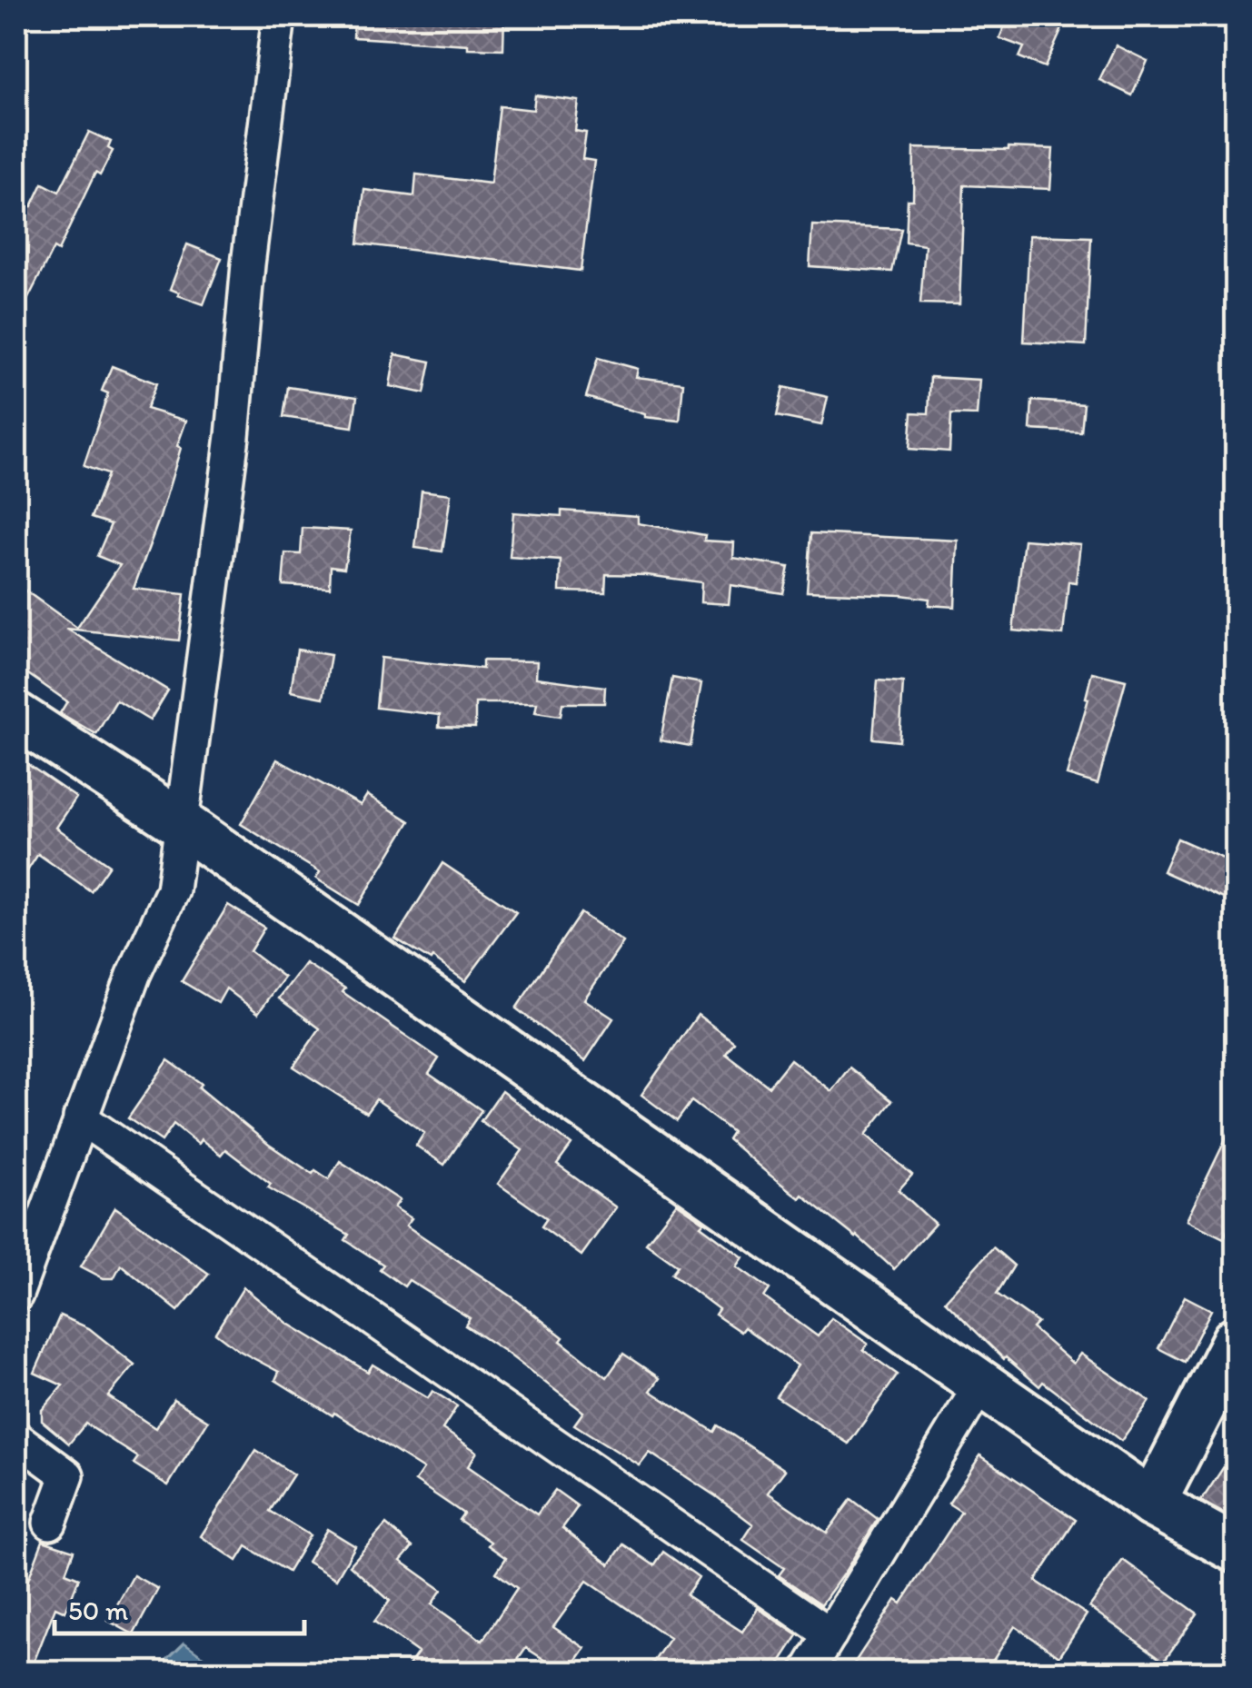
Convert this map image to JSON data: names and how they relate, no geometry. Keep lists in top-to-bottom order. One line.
{"scale_bar":"50 m"}
